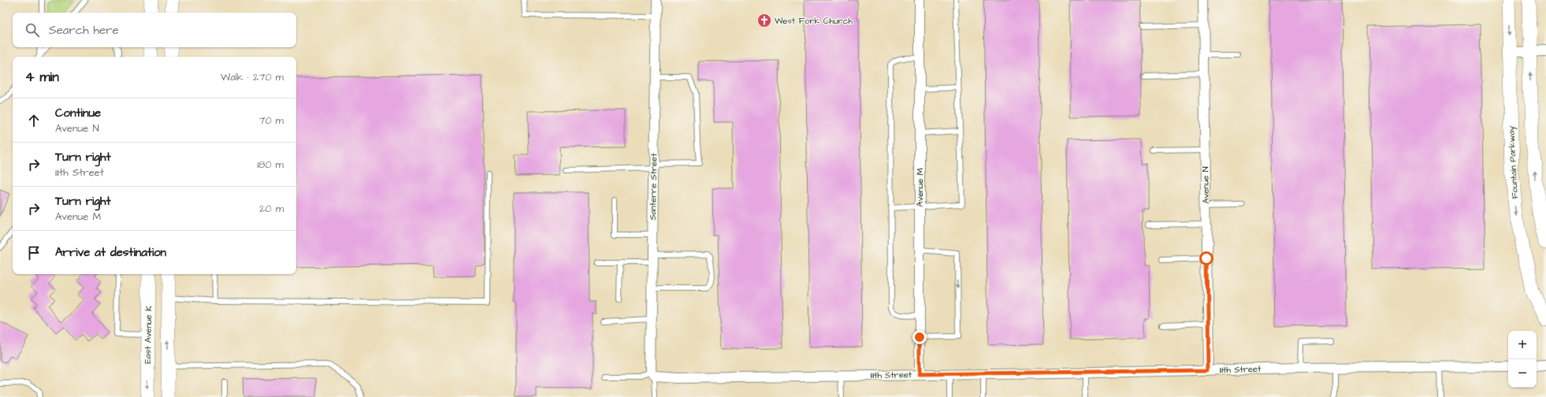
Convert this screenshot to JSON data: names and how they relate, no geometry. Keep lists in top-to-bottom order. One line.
{"streets":{"street":["Fountain Parkway","Avenue N","Santerre Street","Avenue M","East Avenue K","111th Street"]},"crossings":[["Avenue N","111th Street"],["Santerre Street","111th Street"],["Avenue M","111th Street"]],"places":{"church":["West Fork Church"]},"page":{"search":"Search here","heading":["4 min","Walk · 270 m"],"list":[["Continue","Avenue N","70 m"],["Turn right","111th Street","180 m"],["Turn right","Avenue M","20 m"],"Arrive at destination"],"map_buttons":["+","−"]}}
